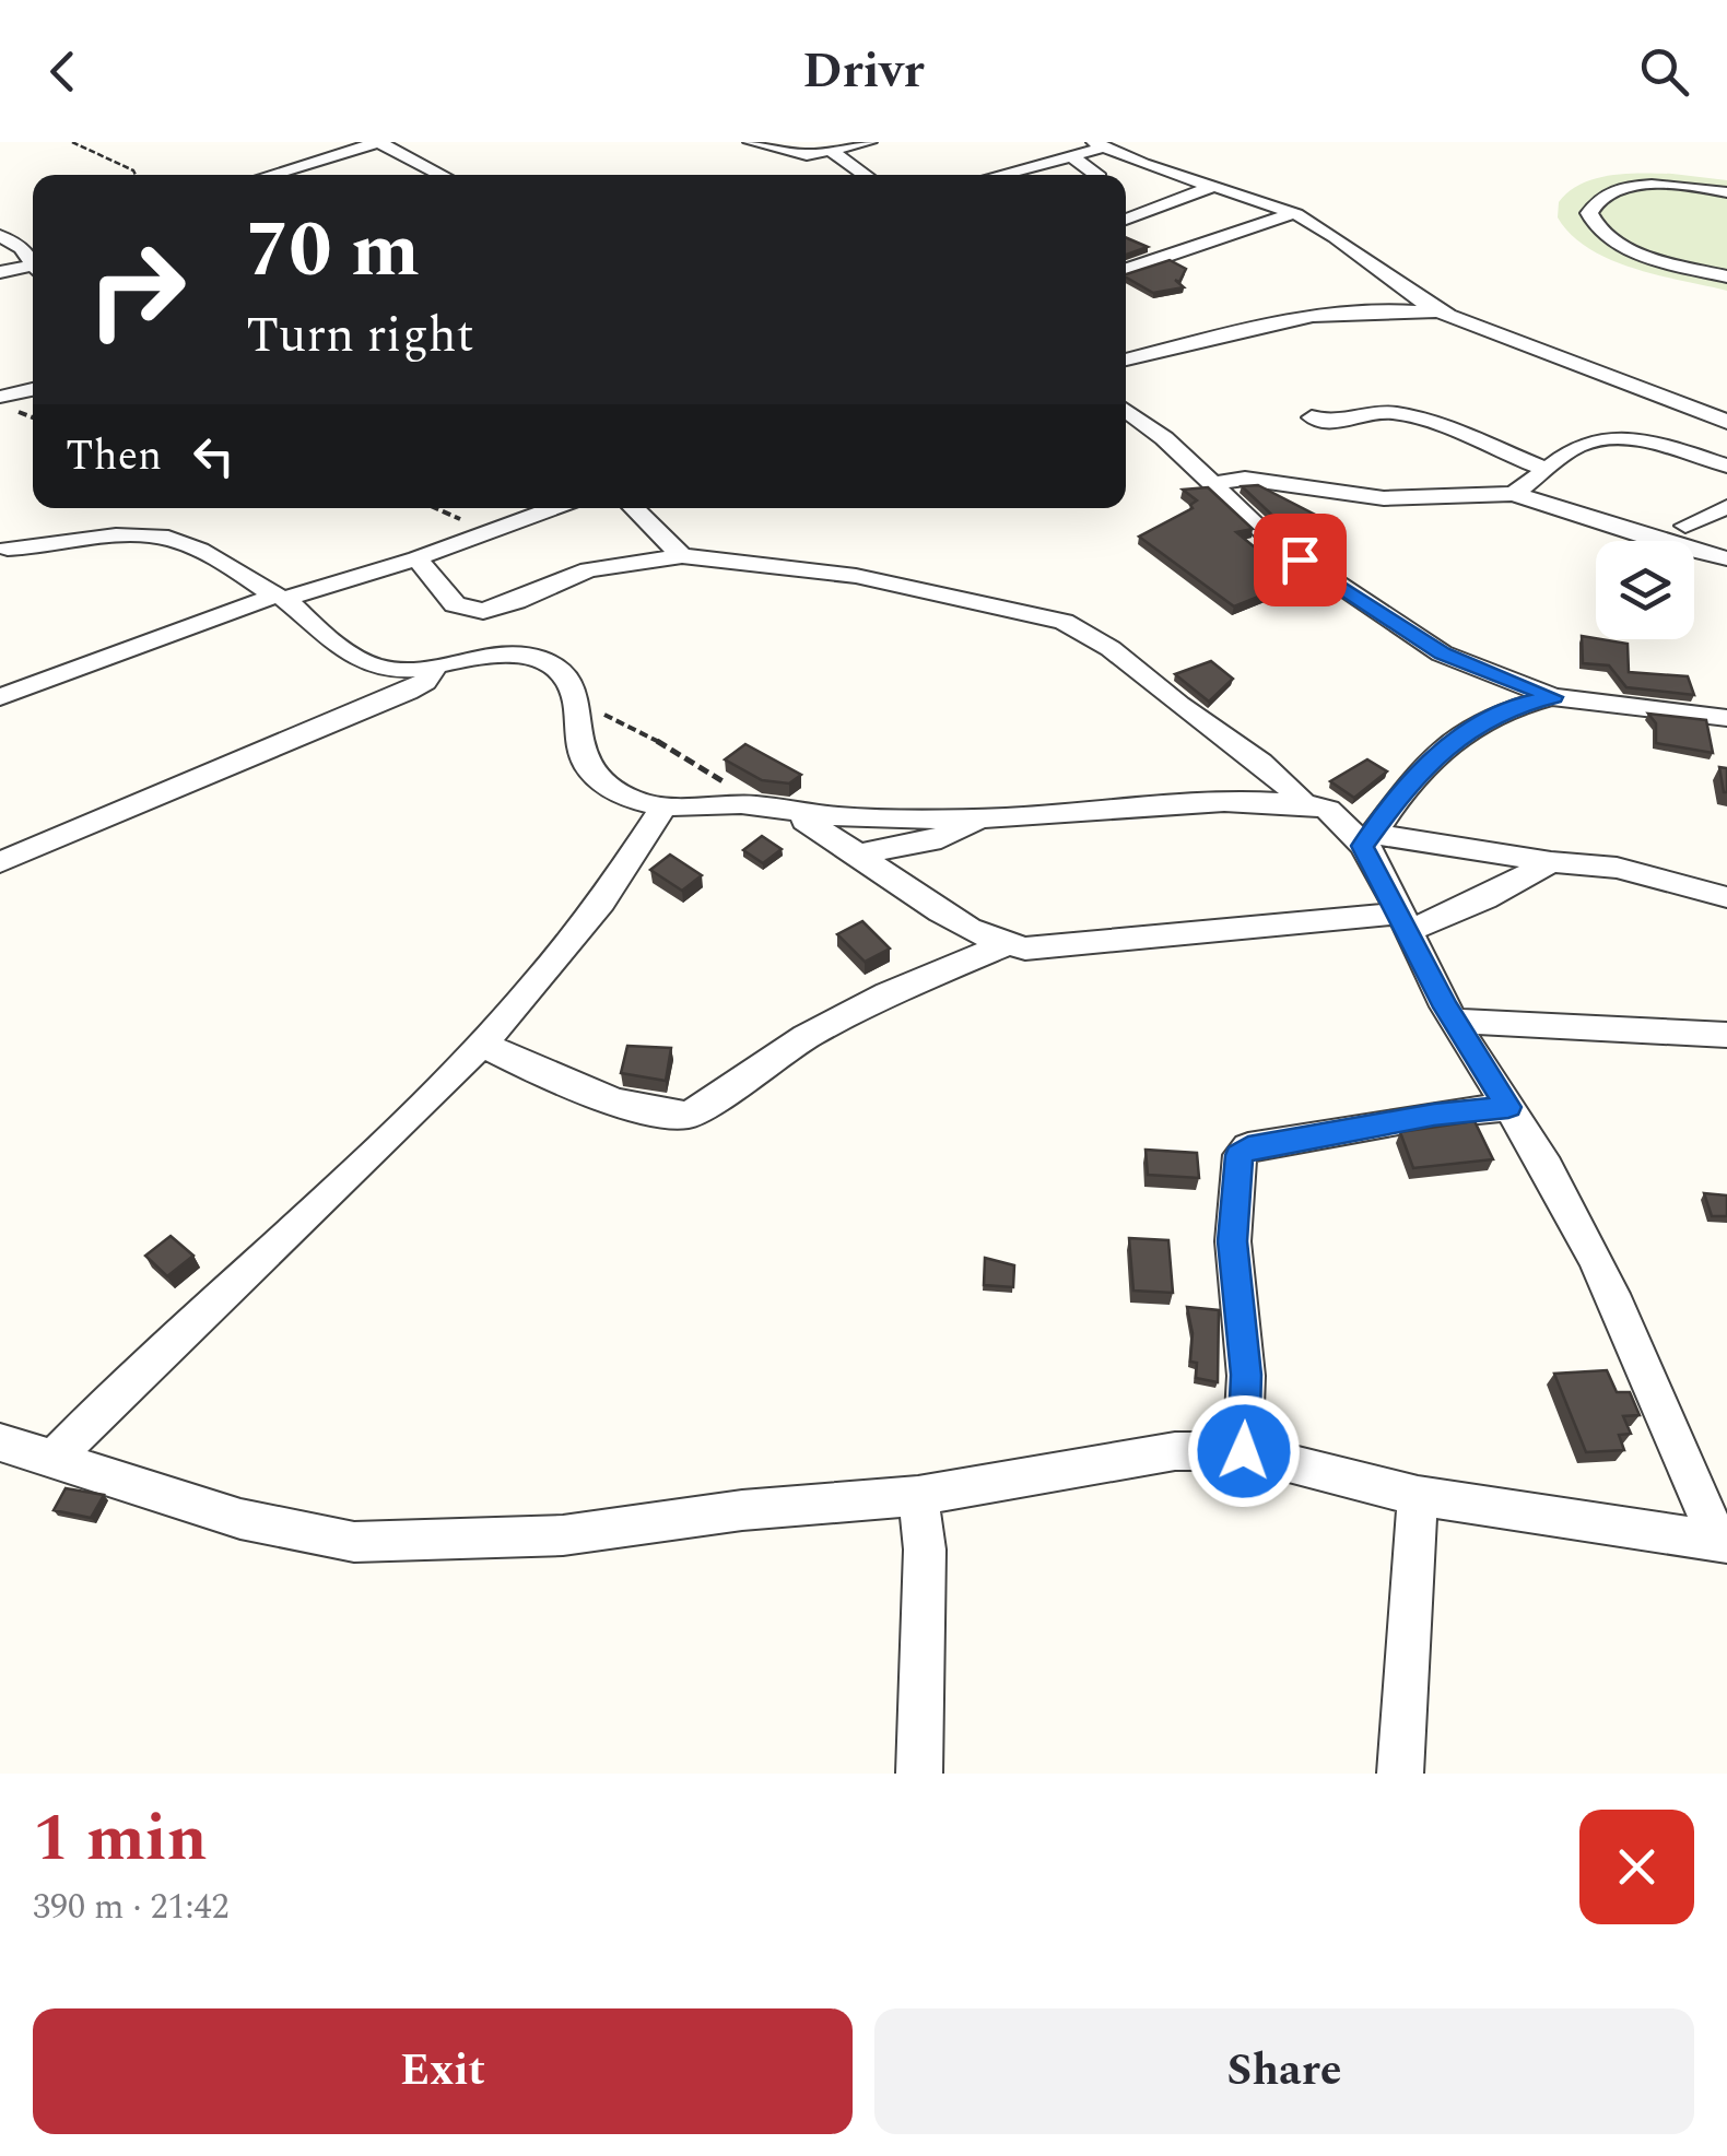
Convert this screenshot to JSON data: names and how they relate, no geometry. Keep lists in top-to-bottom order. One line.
{"page":{"header":"Drivr","turn":["70 m","Turn right"],"then":"Then","heading":["1 min","390 m · 21:42"],"buttons":["Exit","Share"]}}
